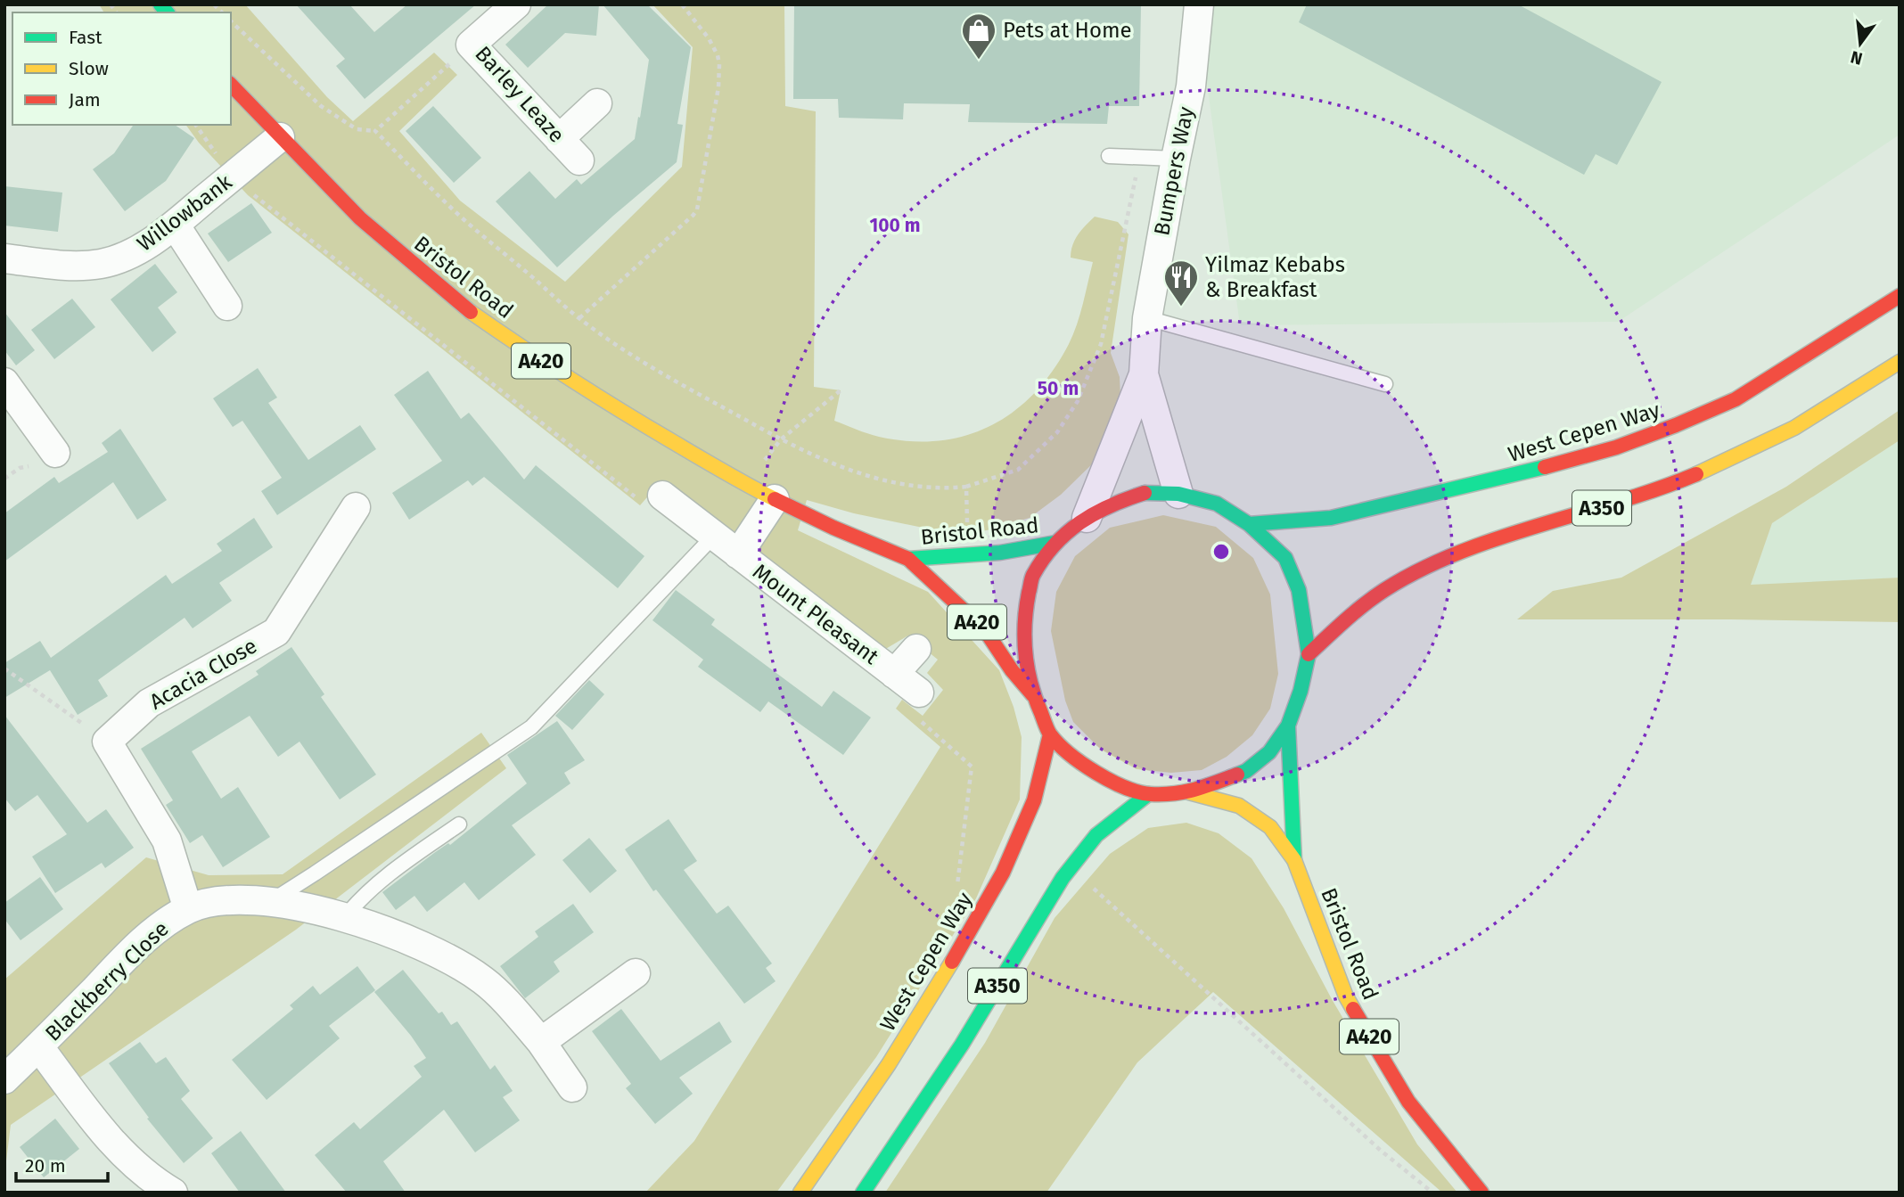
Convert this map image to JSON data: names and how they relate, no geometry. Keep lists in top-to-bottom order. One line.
{"streets":{"main road":["Bristol Road","A420","West Cepen Way","A350"],"street":["Barley Leaze","Bumpers Way","Willowbank","Mount Pleasant","Acacia Close","Blackberry Close"]},"crossings":[["Willowbank","Bristol Road"],["Bristol Road","Mount Pleasant"]],"places":{"shop":["Pets at Home"],"restaurant":["Yilmaz Kebabs & Breakfast"]},"legend":["Fast","Slow","Jam"],"scale_bar":"20 m","north":"bottom","rings":["100 m","50 m"]}
